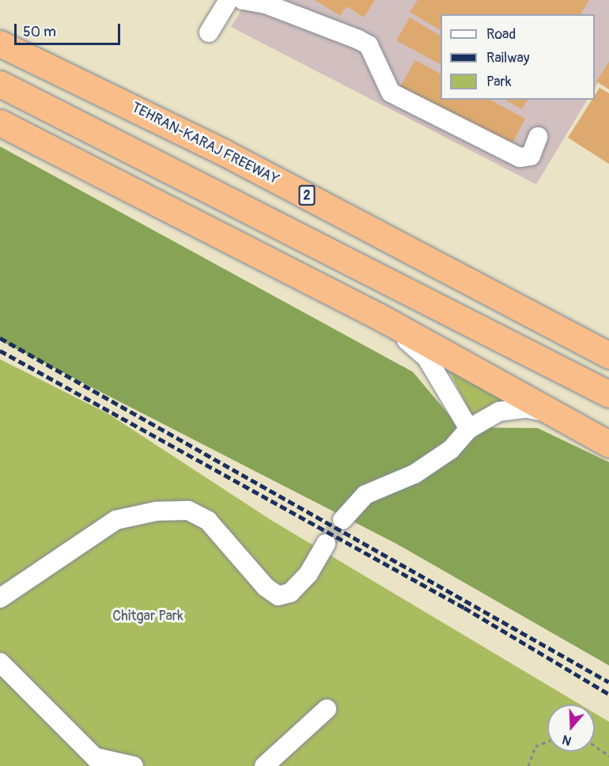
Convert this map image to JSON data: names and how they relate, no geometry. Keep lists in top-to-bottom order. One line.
{"streets":{"highway":["TEHRAN-KARAJ FREEWAY","2"]},"parks":["Chitgar Park"],"legend":["Road","Railway","Park"],"scale_bar":"50 m","north":"bottom"}
